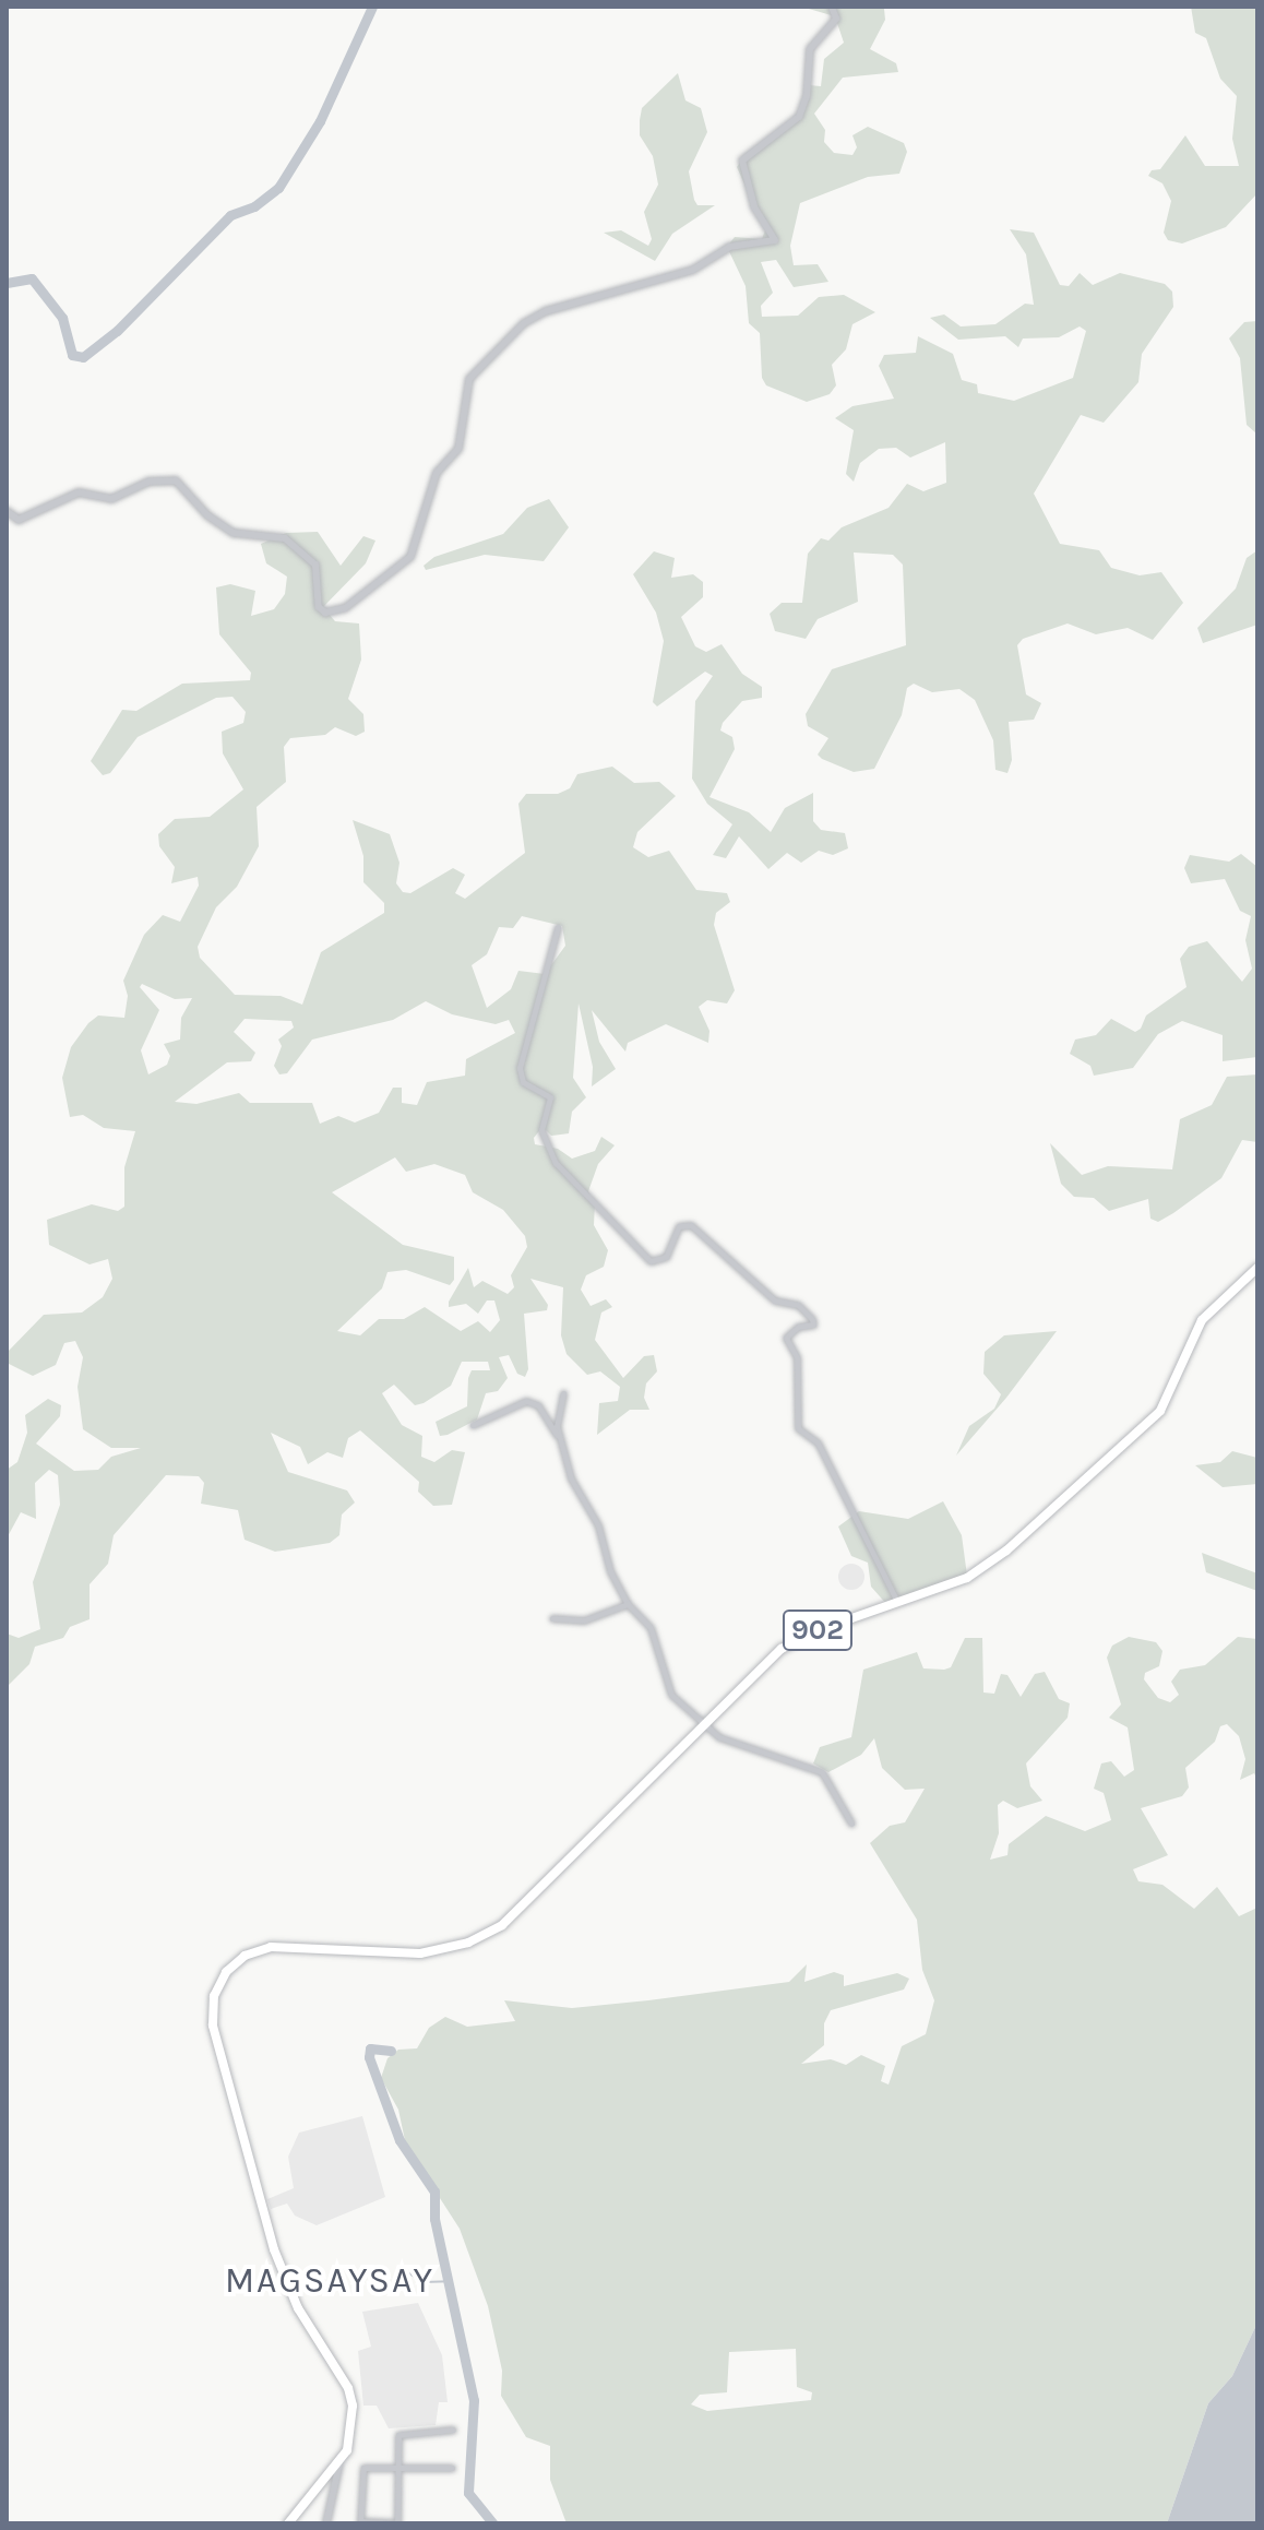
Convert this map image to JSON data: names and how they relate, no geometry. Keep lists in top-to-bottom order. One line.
{"streets":{"highway":["902"]},"districts":["MAGSAYSAY"]}
